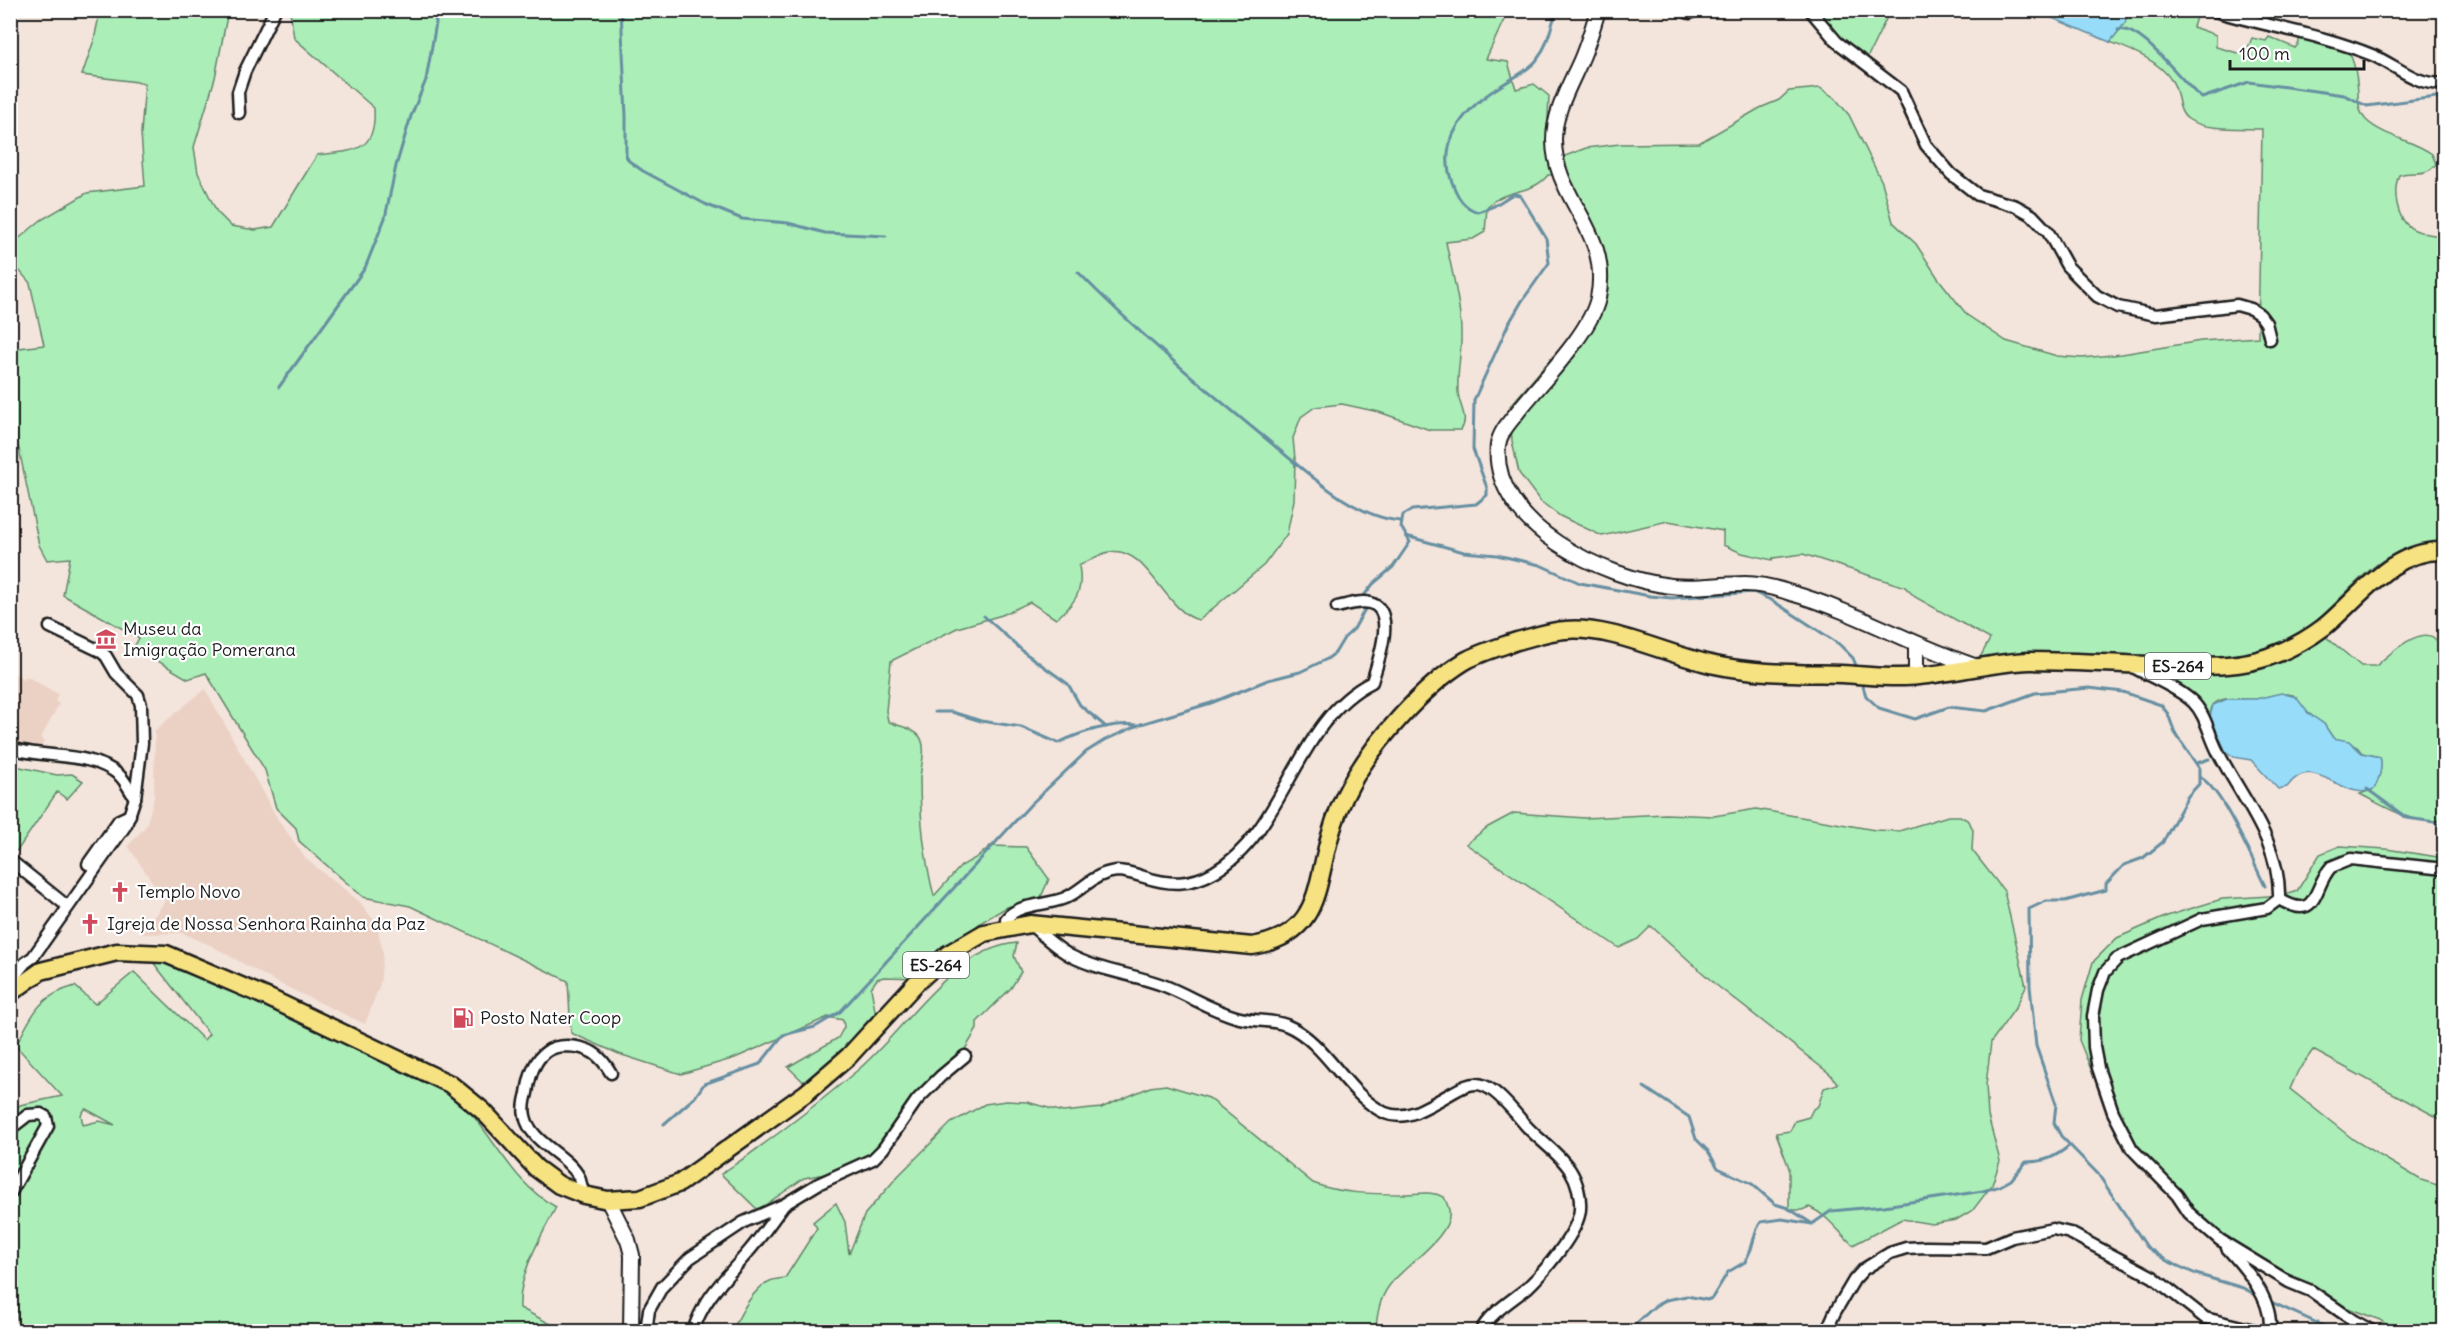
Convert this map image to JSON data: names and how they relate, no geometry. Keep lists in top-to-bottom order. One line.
{"streets":{"main road":["ES-264"]},"places":{"museum":["Museu da Imigração Pomerana"],"church":["Templo Novo","Igreja de Nossa Senhora Rainha da Paz"],"fuel station":["Posto Nater Coop"]},"scale_bar":"100 m"}
